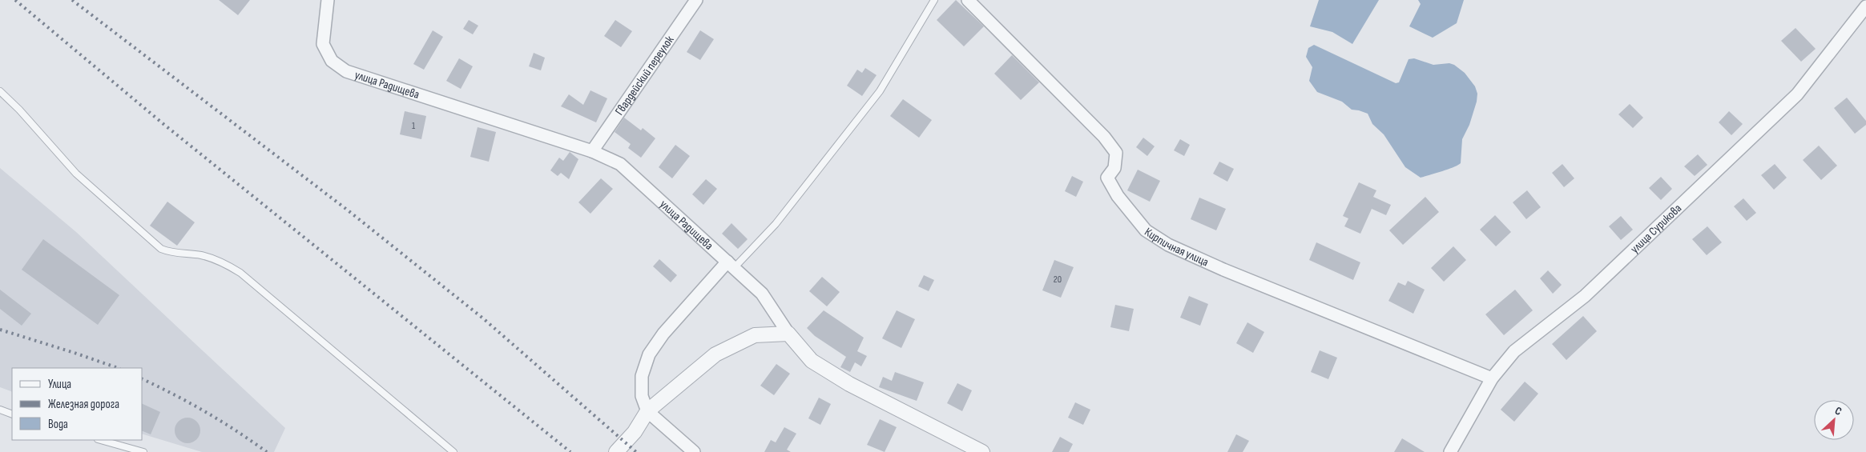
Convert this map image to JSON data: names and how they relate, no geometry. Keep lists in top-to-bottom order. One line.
{"streets":{"street":["Гвардейский переулок","улица Радищева","улица Сурикова","Кирпичная улица"]},"crossings":[["Гвардейский переулок","улица Радищева"],["улица Сурикова","Кирпичная улица"]],"house_numbers":["1","20"],"legend":["Улица","Железная дорога","Вода"],"north":"top right"}
